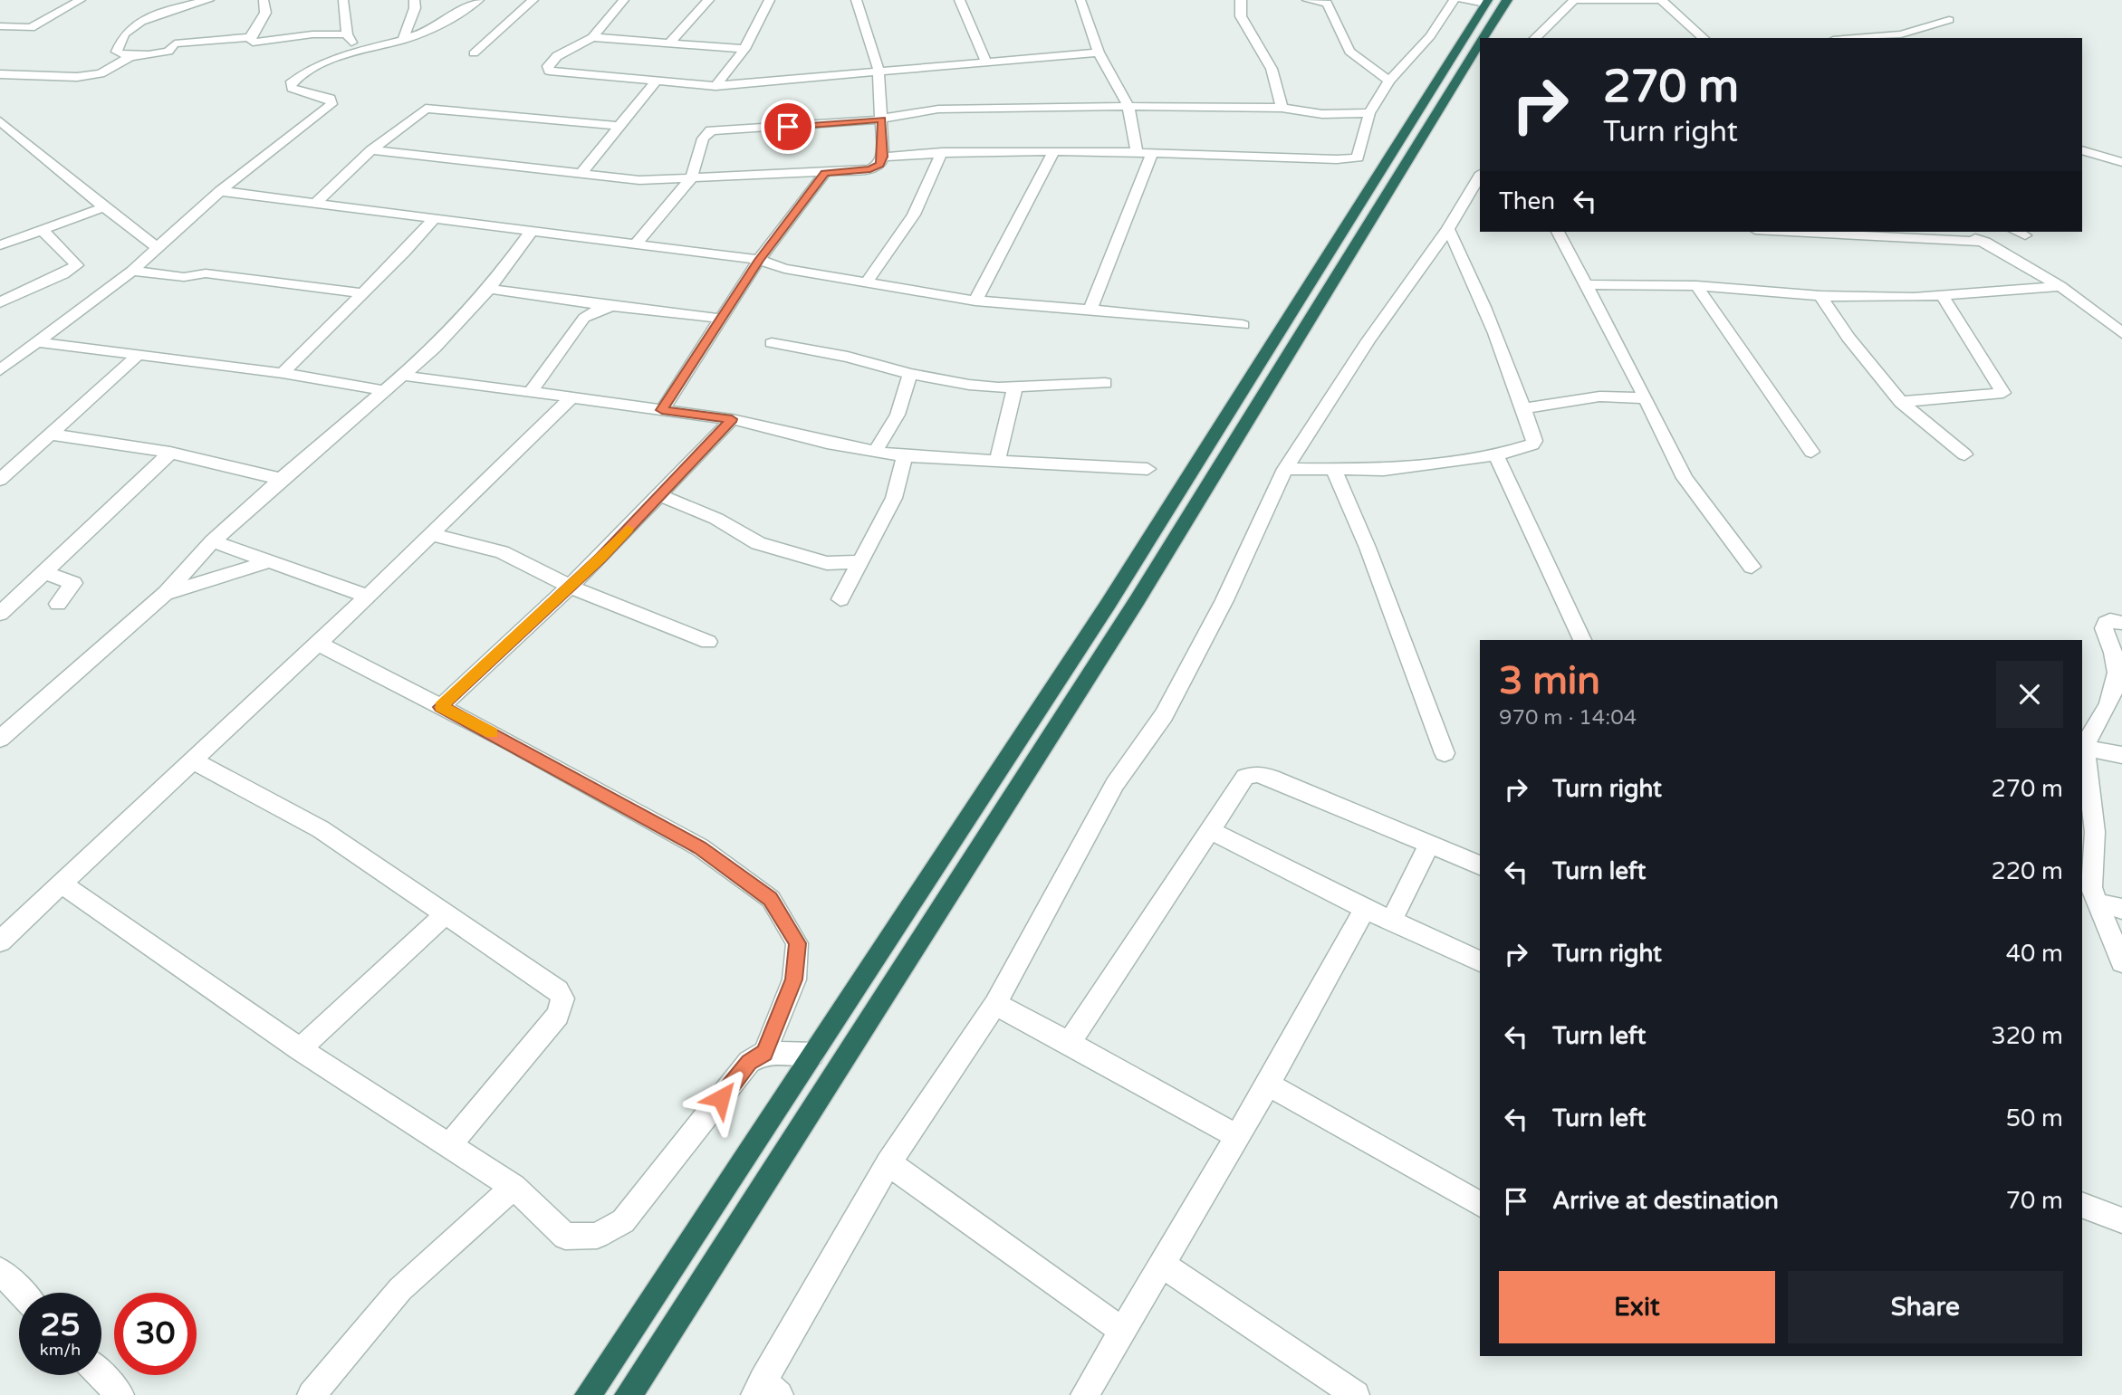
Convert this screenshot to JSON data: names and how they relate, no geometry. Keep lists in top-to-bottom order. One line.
{"page":{"turn":["270 m","Turn right"],"then":"Then","heading":["3 min","970 m · 14:04"],"list":[{"name":"Turn right","value":"270 m"},{"name":"Turn left","value":"220 m"},{"name":"Turn right","value":"40 m"},{"name":"Turn left","value":"320 m"},{"name":"Turn left","value":"50 m"},{"name":"Arrive at destination","value":"70 m"}],"buttons":["Exit","Share"],"speed":"25 km/h","limit":"30"}}
